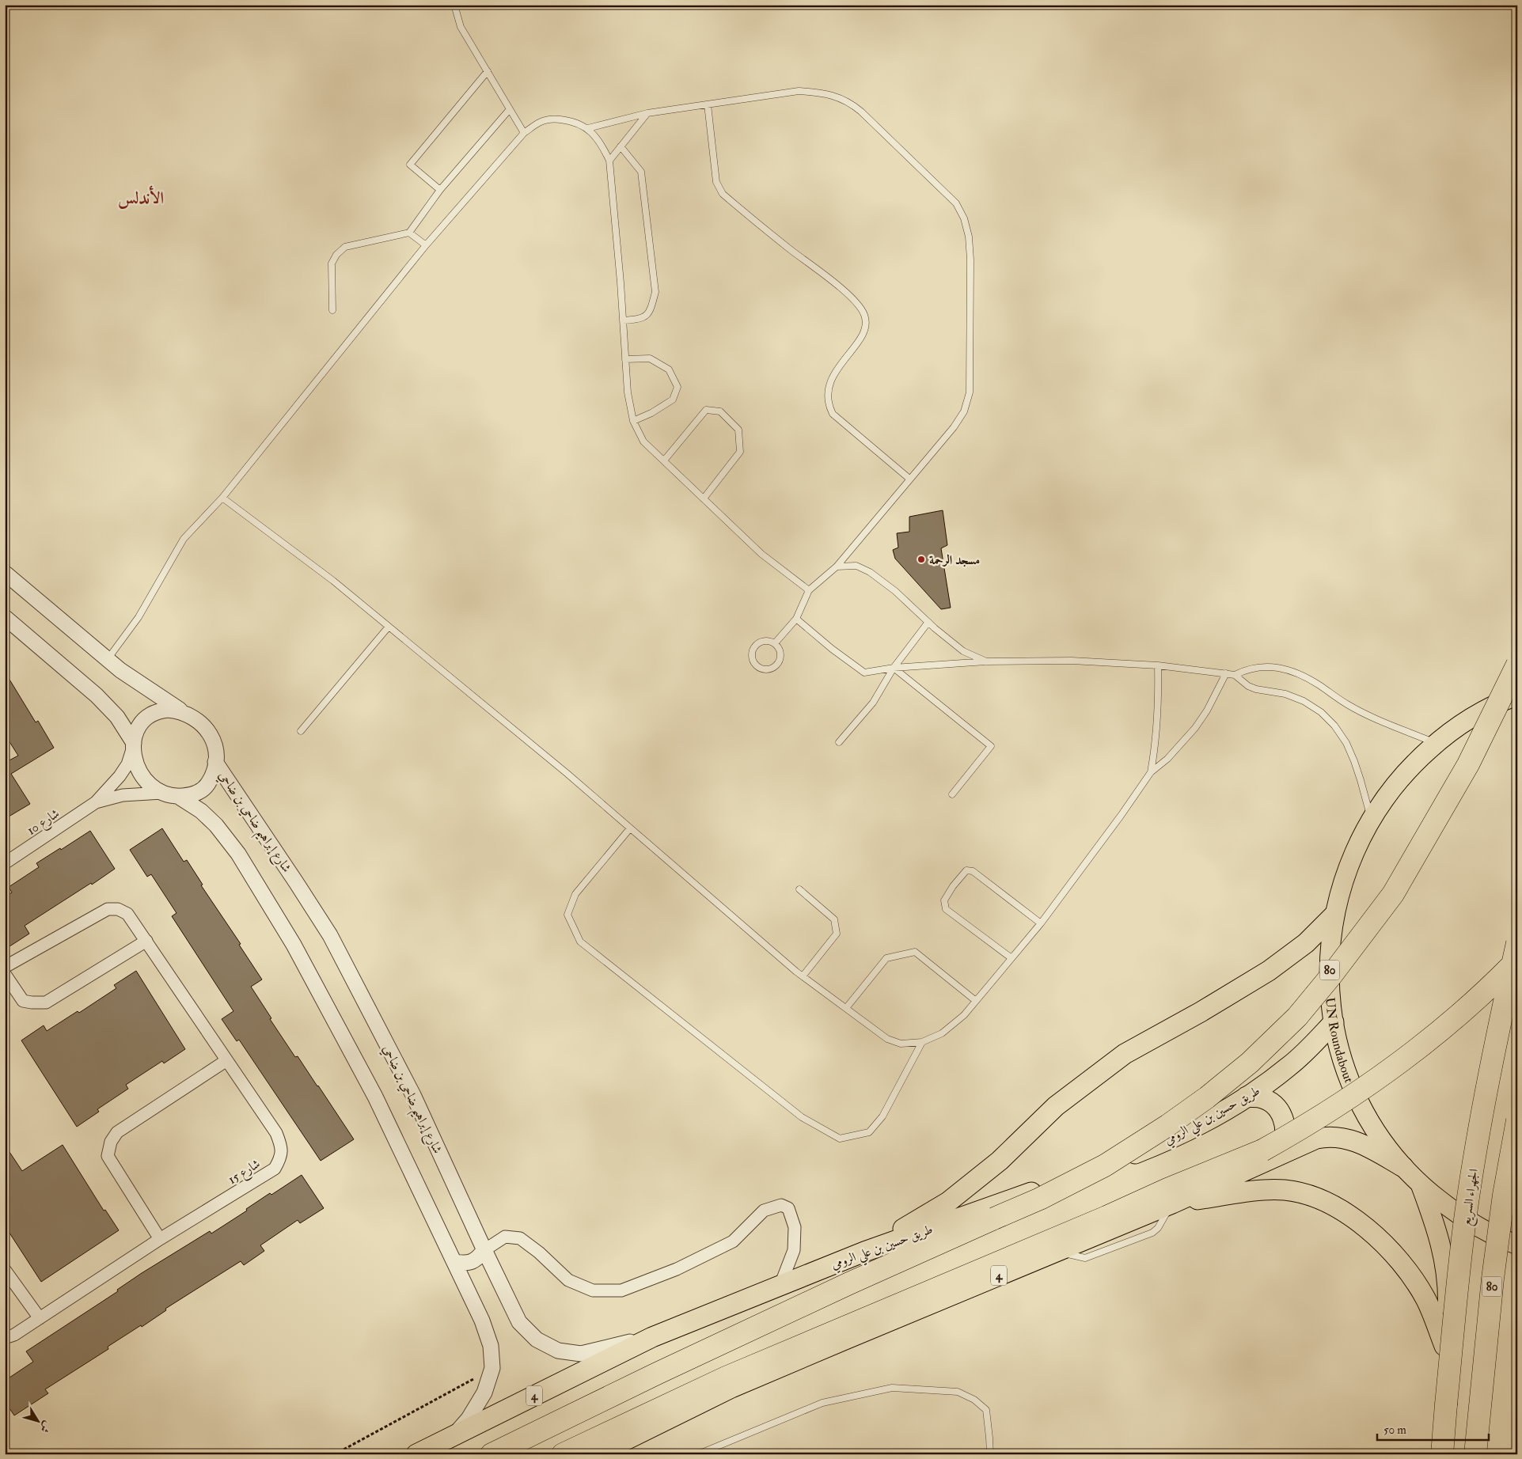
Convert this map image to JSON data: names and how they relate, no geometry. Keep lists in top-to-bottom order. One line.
{"streets":{"highway":["80","طريق حسين بن علي الرومي","الجهراء السريع","4"],"main road":["UN Roundabout"],"street":["شارع 10","شارع إبراهيم ضاحي بن ضاحي","شارع 15"]},"crossings":[["شارع 10","شارع إبراهيم ضاحي بن ضاحي"],["شارع إبراهيم ضاحي بن ضاحي","طريق حسين بن علي الرومي"],["UN Roundabout","طريق حسين بن علي الرومي"],["UN Roundabout","4"]],"districts":["الأندلس"],"places":["مسجد الرحمة"],"scale_bar":"50 m","north":"bottom right"}
